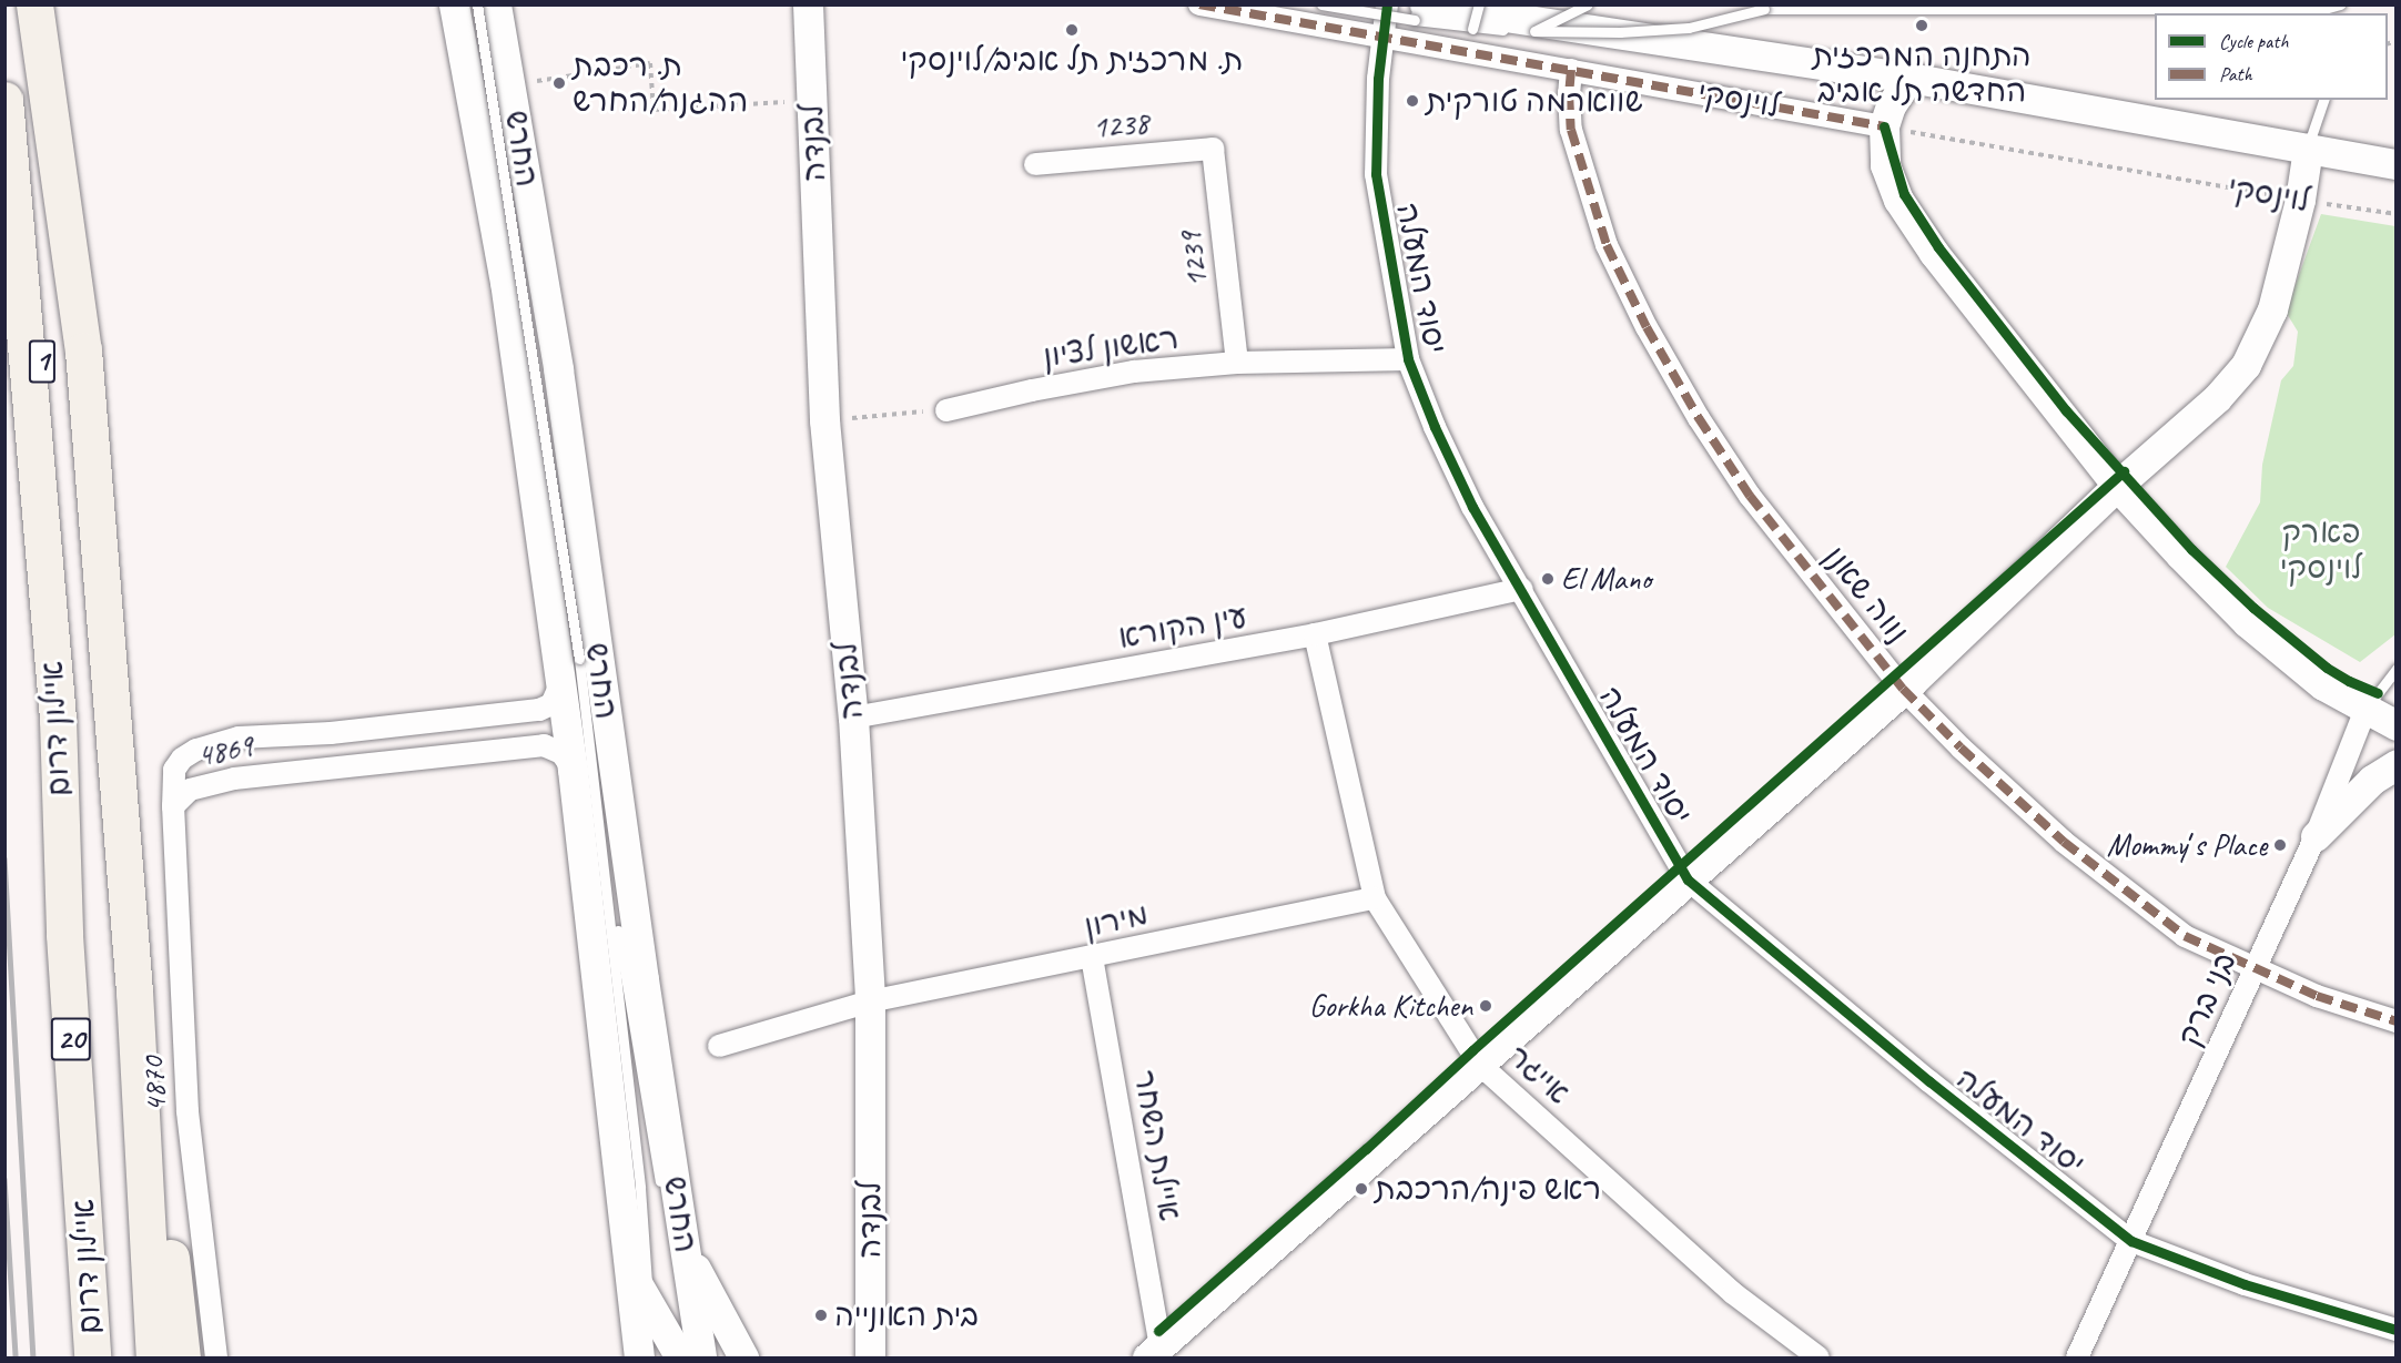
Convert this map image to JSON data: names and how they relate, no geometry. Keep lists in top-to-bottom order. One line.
{"streets":{"highway":["1","איילון דרום","20"],"street":["לוינסקי","1238","לבנדה","החרש","1239","יסוד המעלה","ראשון לציון","נווה שאנן","עין הקורא","4869","מירון","בני ברק","אייגר","4870","איילת השחר"]},"crossings":[["לוינסקי","יסוד המעלה"],["לוינסקי","נווה שאנן"],["1238","1239"],["לבנדה","עין הקורא"],["לבנדה","מירון"],["החרש","4869"],["1239","ראשון לציון"],["יסוד המעלה","ראשון לציון"],["יסוד המעלה","עין הקורא"],["יסוד המעלה","בני ברק"],["1","איילון דרום"],["נווה שאנן","בני ברק"],["עין הקורא","אייגר"],["4869","4870"],["מירון","אייגר"],["מירון","איילת השחר"]],"parks":["פארק לוינסקי"],"places":["התחנה המרכזית החדשה תל אביב","ת. מרכזית תל אביב/לוינסקי","ת. רכבת ההגנה/החרש","שווארמה טורקית","El Mano","Mommy׳s Place","Gorkha Kitchen","ראש פינה/הרכבת","בית האונייה"],"legend":["Cycle path","Path"]}
